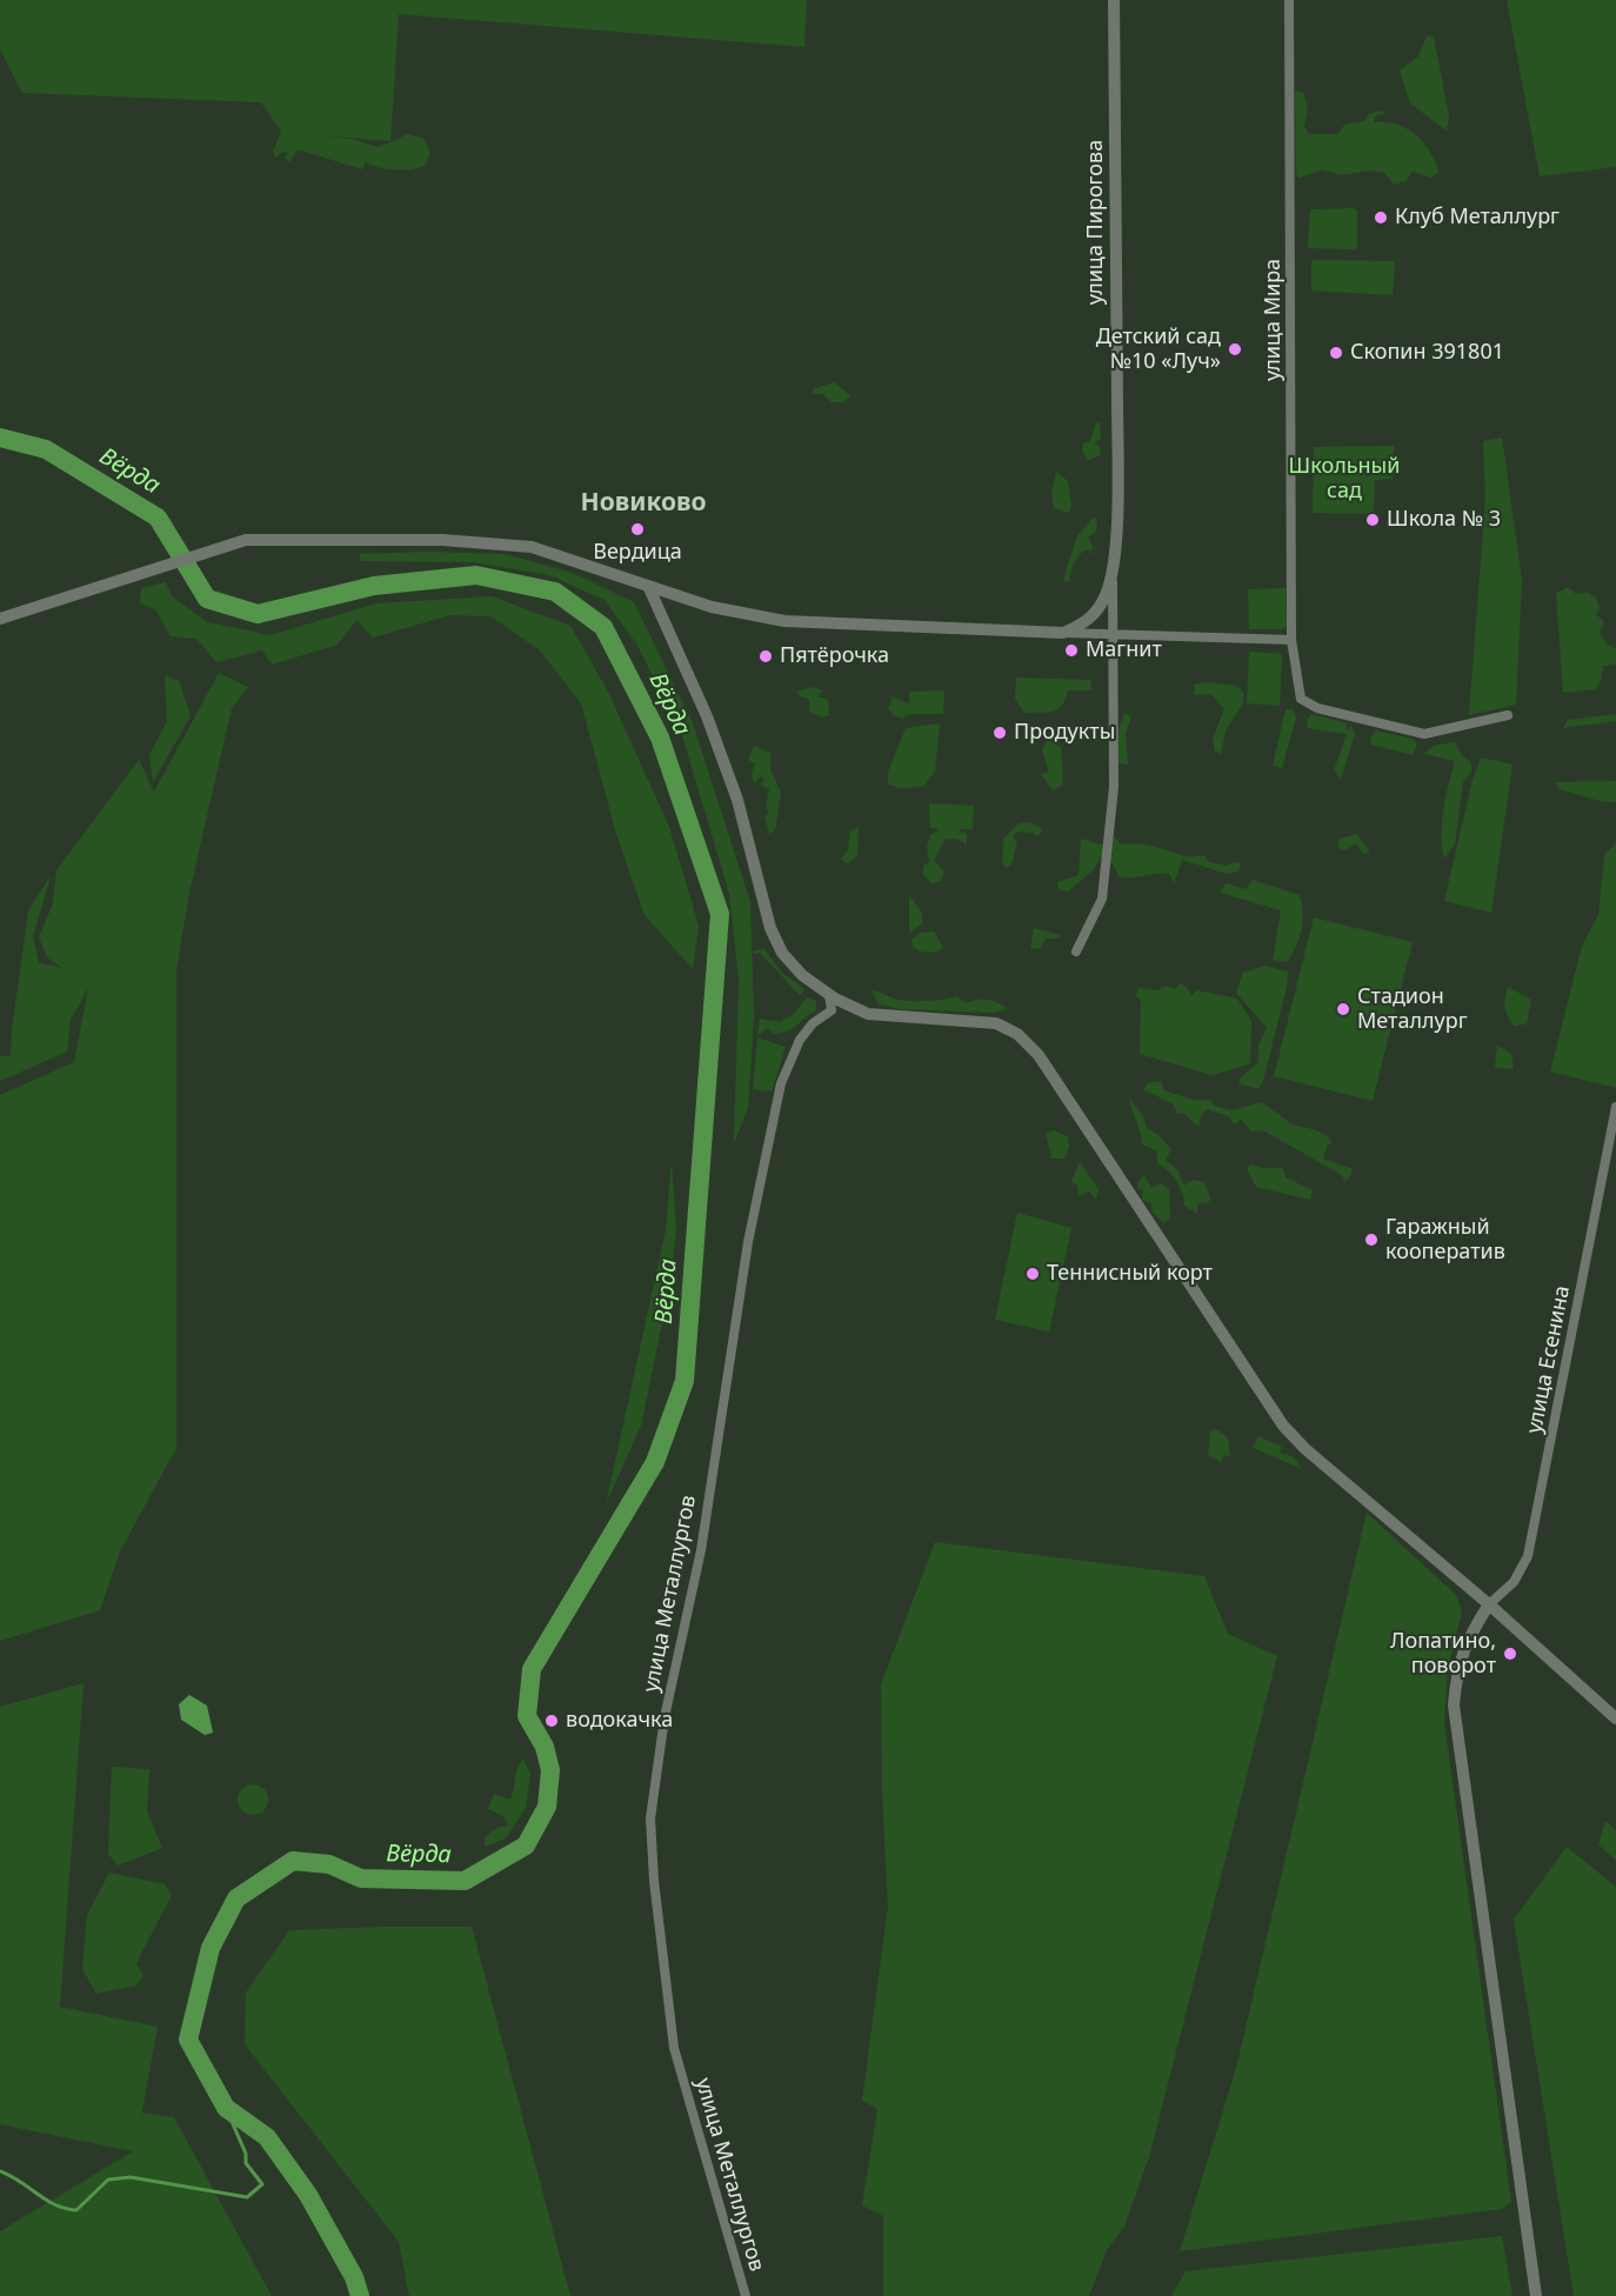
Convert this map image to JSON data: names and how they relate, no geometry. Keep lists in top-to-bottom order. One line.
{"streets":{"street":["улица Пирогова","улица Мира","улица Есенина","улица Металлургов"]},"districts":["Новиково"],"water":["Вёрда"],"parks":["Школьный сад"],"places":["Клуб Металлург","Детский сад №10 «Луч»","Скопин 391801","Школа № 3","Вердица","Магнит","Пятёрочка","Продукты","Стадион Металлург","Гаражный кооператив","Теннисный корт","Лопатино, поворот","водокачка"]}
